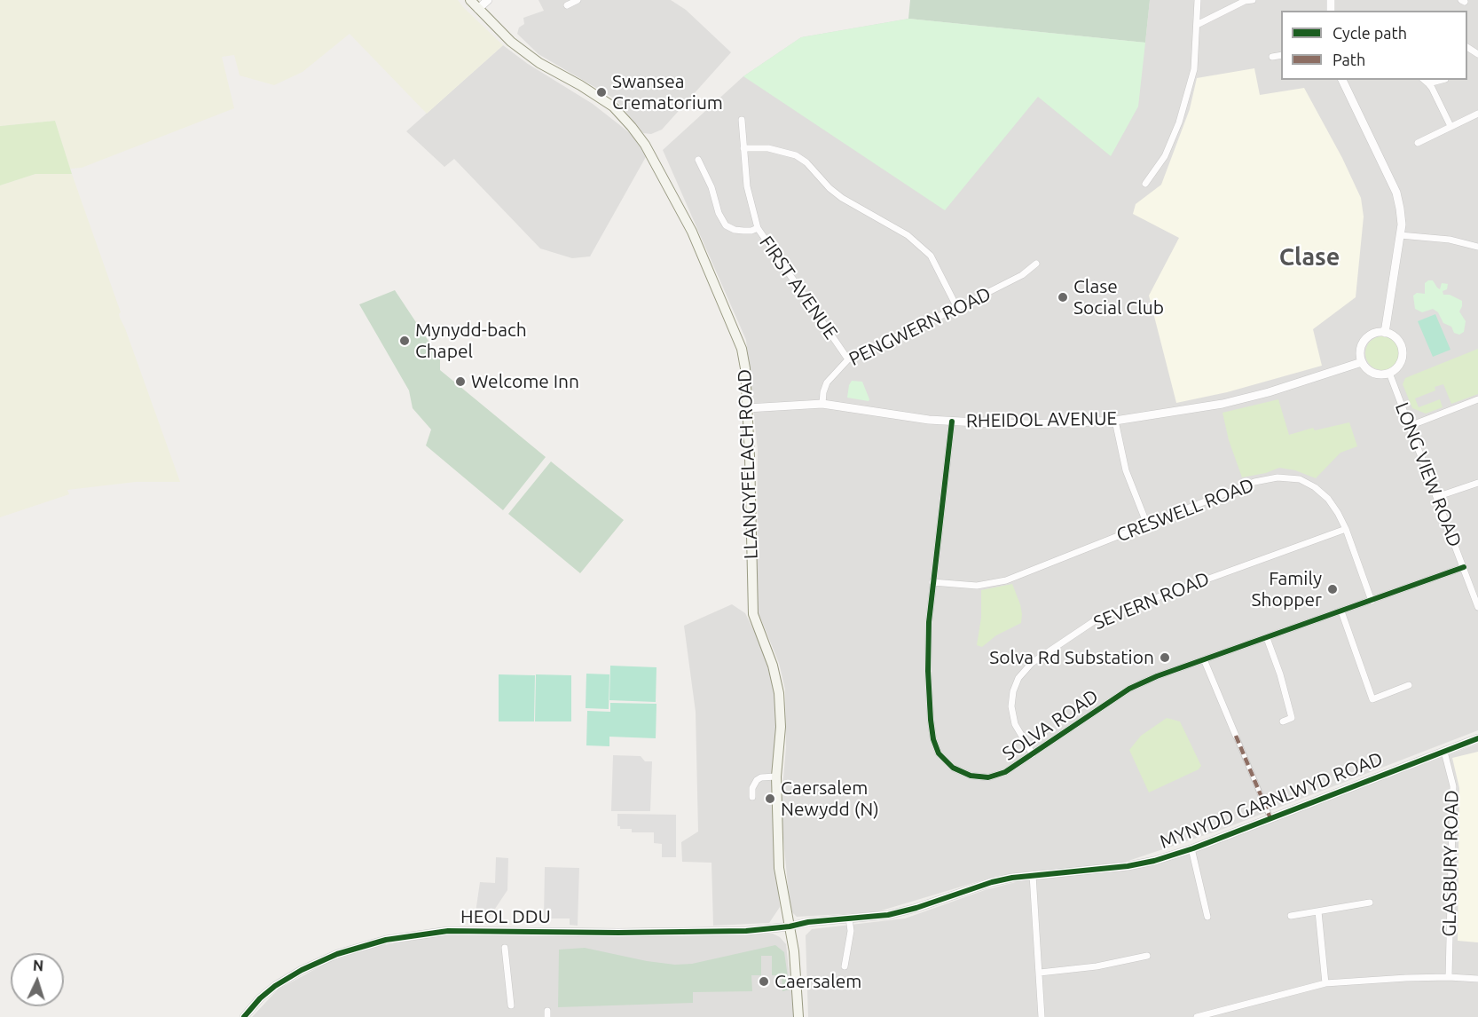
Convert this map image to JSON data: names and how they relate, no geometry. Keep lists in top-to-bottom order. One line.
{"streets":{"main road":["LLANGYFELACH ROAD"],"street":["FIRST AVENUE","PENGWERN ROAD","RHEIDOL AVENUE","LONG VIEW ROAD","CRESWELL ROAD","SEVERN ROAD","SOLVA ROAD","MYNYDD GARNLWYD ROAD","GLASBURY ROAD","HEOL DDU"]},"crossings":[["FIRST AVENUE","PENGWERN ROAD"],["PENGWERN ROAD","RHEIDOL AVENUE"],["RHEIDOL AVENUE","LLANGYFELACH ROAD"],["RHEIDOL AVENUE","LONG VIEW ROAD"],["RHEIDOL AVENUE","SOLVA ROAD"],["LLANGYFELACH ROAD","MYNYDD GARNLWYD ROAD"],["LLANGYFELACH ROAD","HEOL DDU"],["LONG VIEW ROAD","SOLVA ROAD"],["CRESWELL ROAD","SEVERN ROAD"],["CRESWELL ROAD","SOLVA ROAD"],["SEVERN ROAD","SOLVA ROAD"],["MYNYDD GARNLWYD ROAD","GLASBURY ROAD"],["MYNYDD GARNLWYD ROAD","HEOL DDU"]],"districts":["Clase"],"places":["Swansea Crematorium","Clase Social Club","Mynydd-bach Chapel","Welcome Inn","Family Shopper","Solva Rd Substation","Caersalem Newydd (N)","Caersalem"],"legend":["Cycle path","Path"],"north":"top"}
